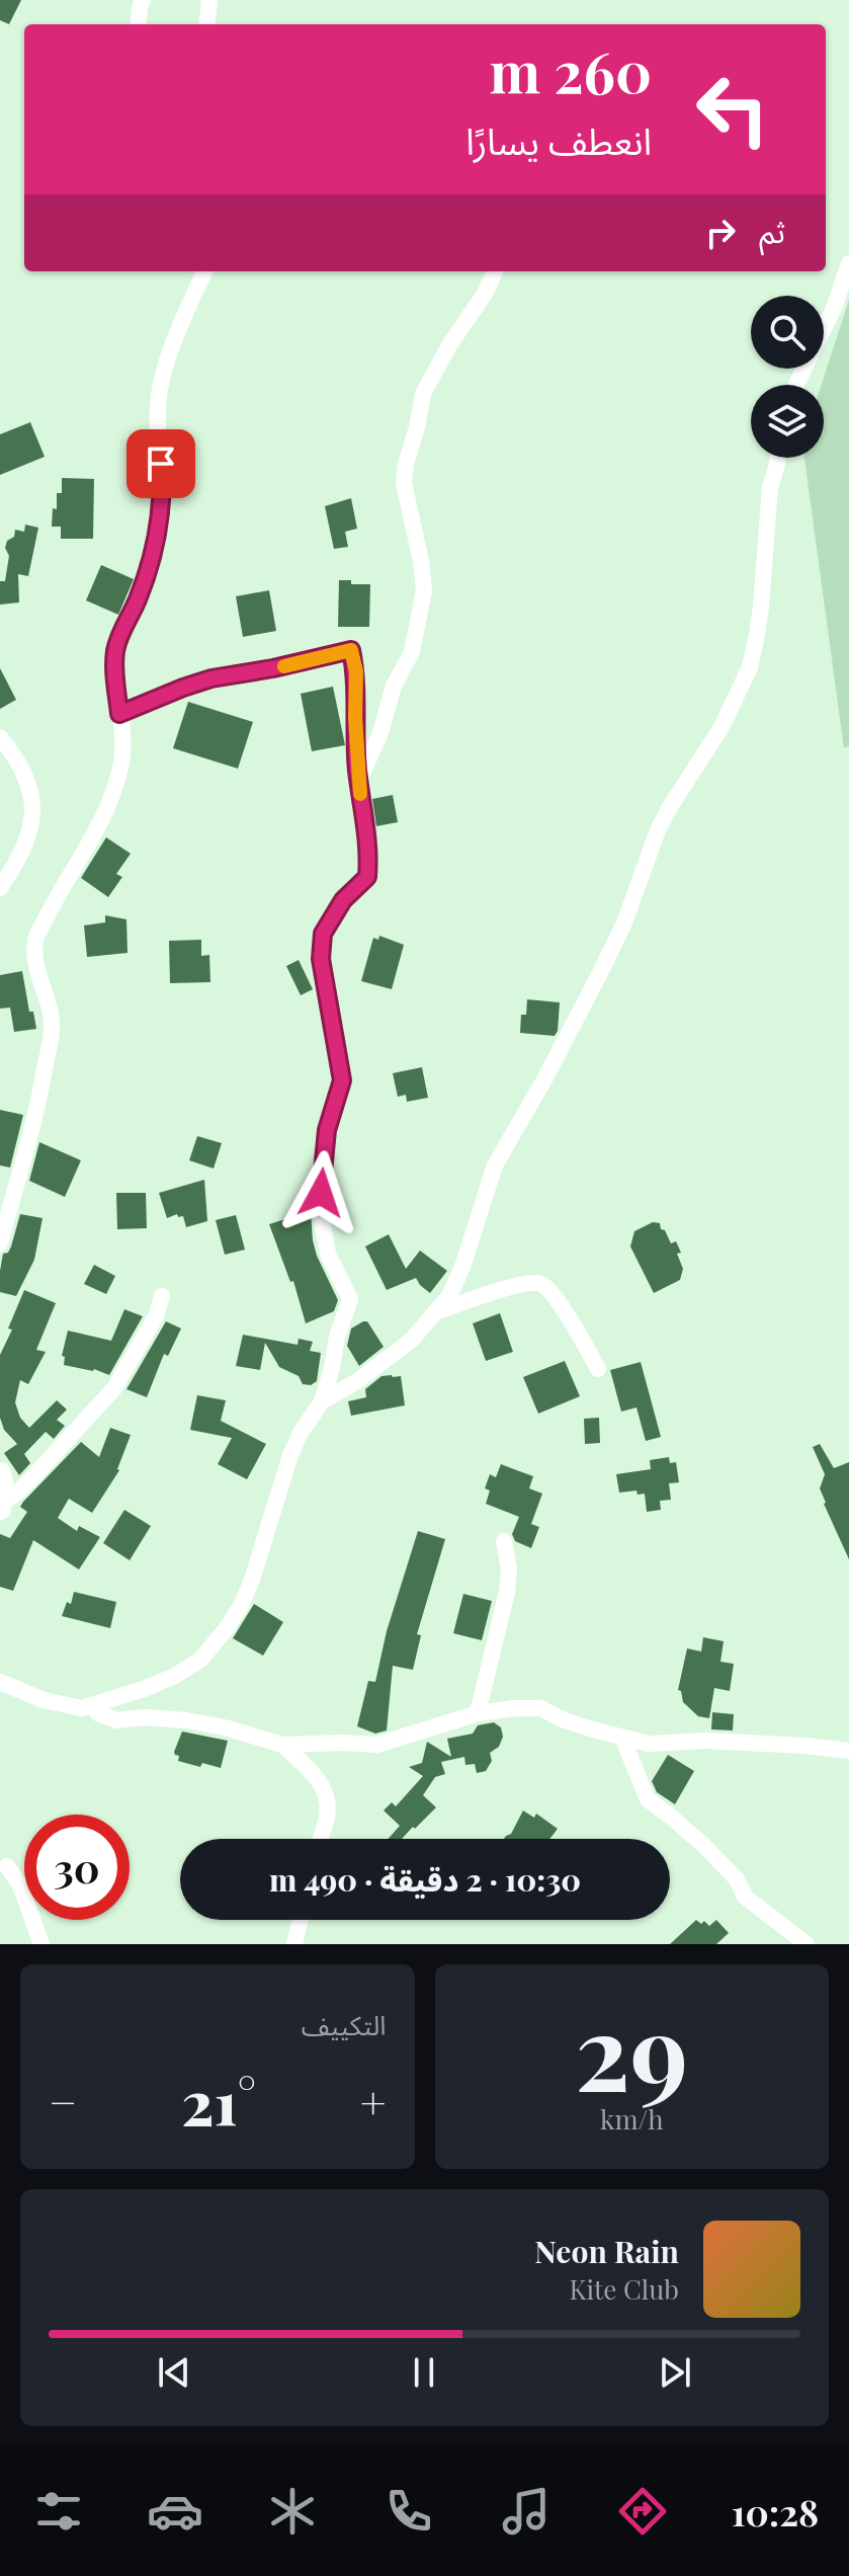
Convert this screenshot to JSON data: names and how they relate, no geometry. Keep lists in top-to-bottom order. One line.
{"page":{"turn":["260 m","انعطف يسارًا"],"then":"ثم","limit":"30","trip":"10:30 · 2 دقيقة · 490 m","tile":[["29","km/h"],"التكييف"],"heat":["−","21°","+"],"song":["Neon Rain","Kite Club"],"tabs":"10:28"}}
